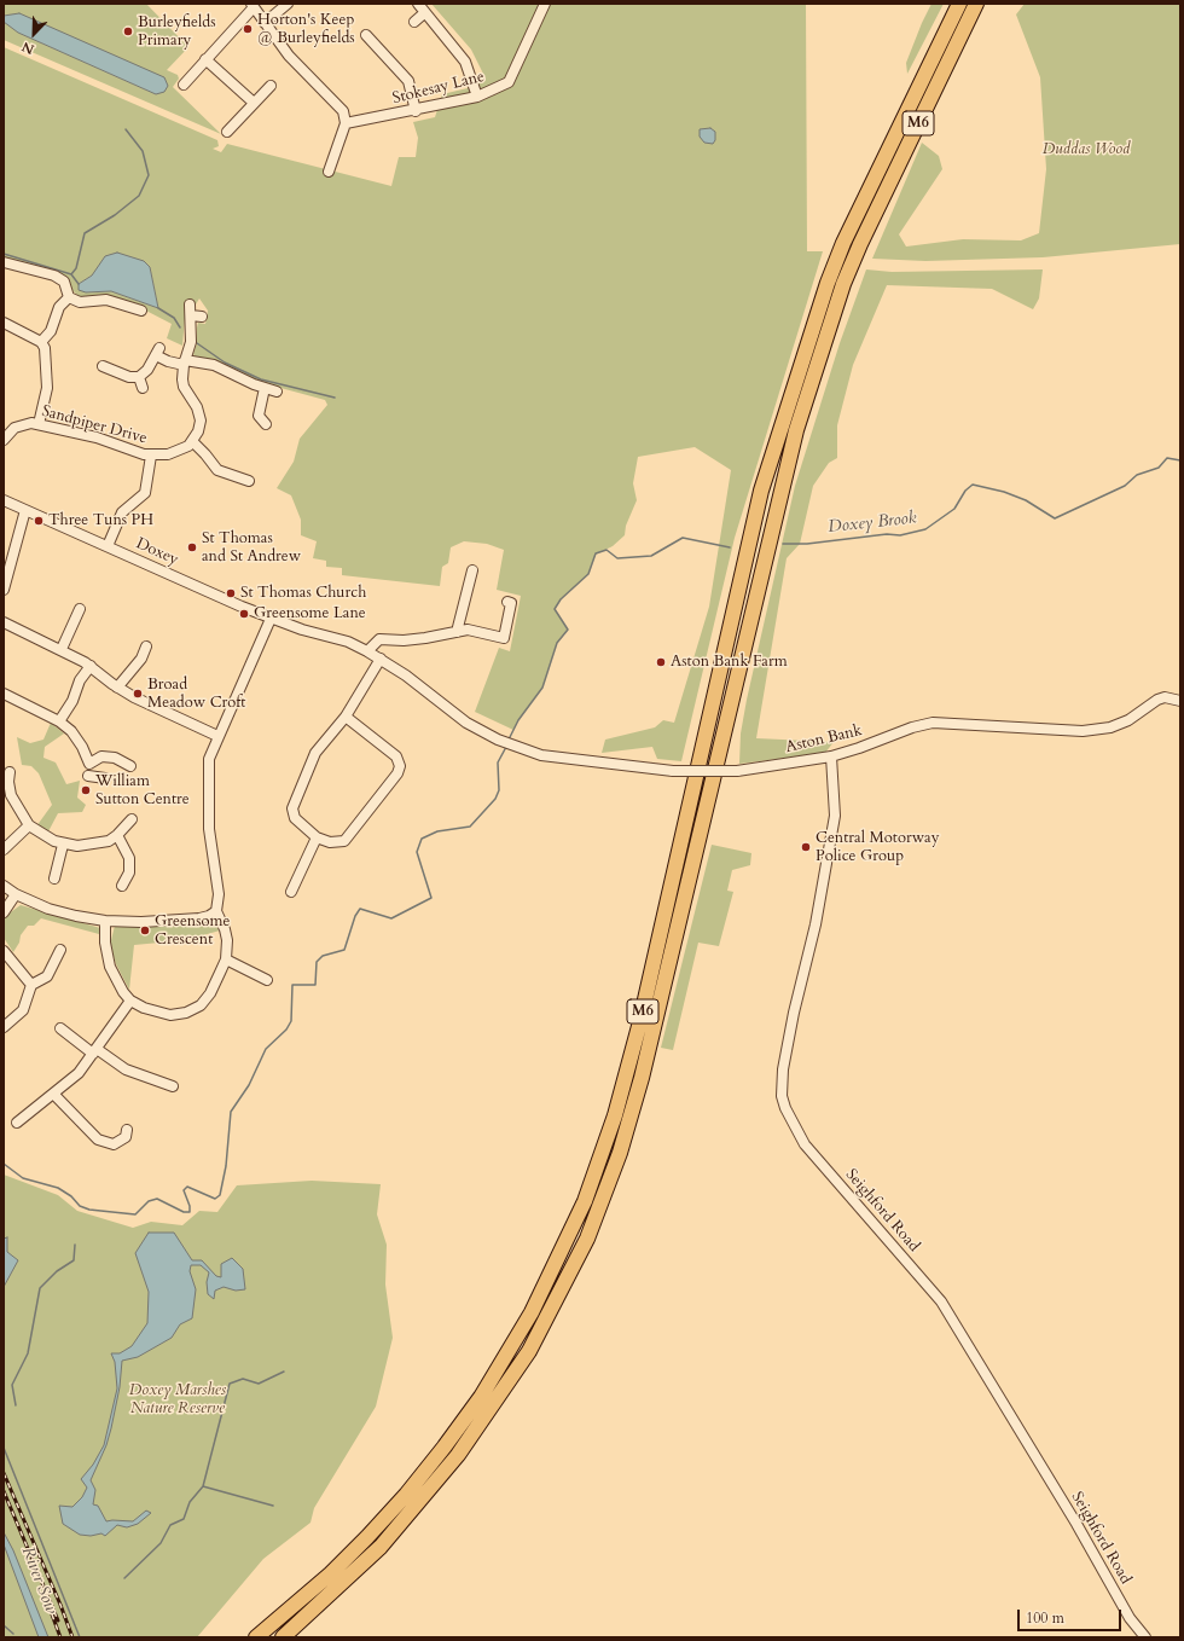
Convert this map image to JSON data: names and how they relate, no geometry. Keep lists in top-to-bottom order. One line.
{"streets":{"highway":["M6"],"street":["Stokesay Lane","Sandpiper Drive","Doxey","Aston Bank","Seighford Road"]},"crossings":[["Doxey","Aston Bank"],["Aston Bank","Seighford Road"]],"water":["Doxey Brook","River Sow"],"parks":["Duddas Wood","Doxey Marshes Nature Reserve"],"places":["Horton's Keep @ Burleyfields","Burleyfields Primary","Three Tuns PH","St Thomas and St Andrew","St Thomas Church","Greensome Lane","Aston Bank Farm","Broad Meadow Croft","William Sutton Centre","Central Motorway Police Group","Greensome Crescent"],"scale_bar":"100 m","north":"bottom left"}
